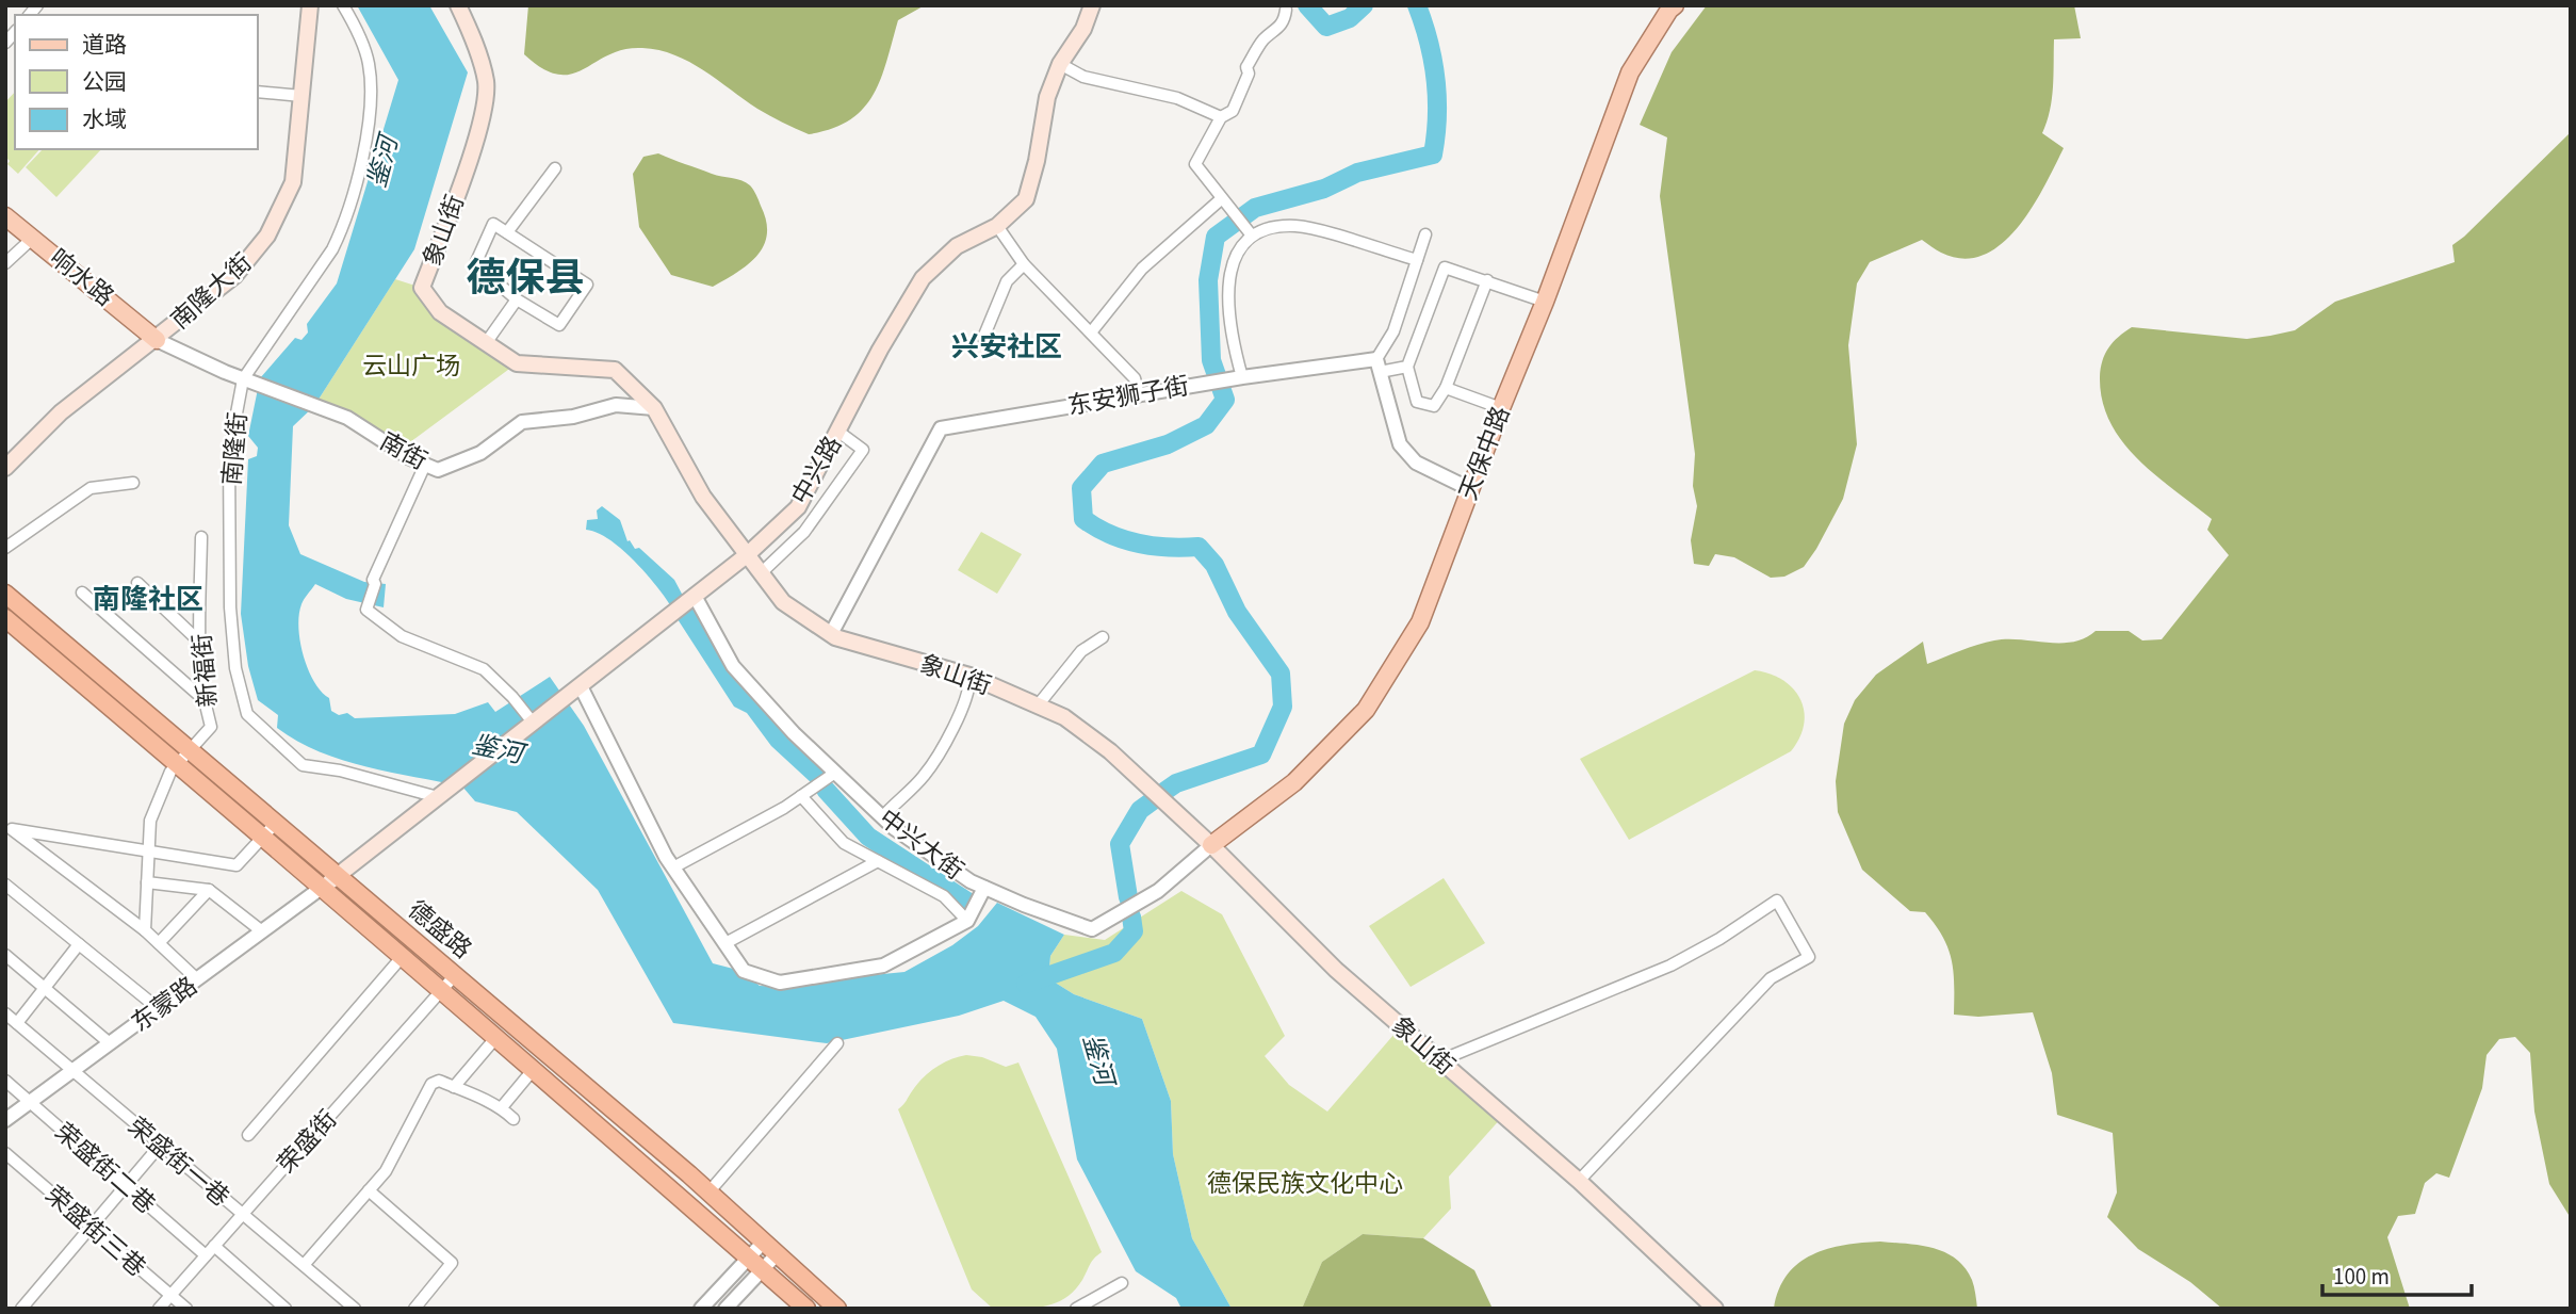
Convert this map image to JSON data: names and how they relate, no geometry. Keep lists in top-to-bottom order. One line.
{"streets":{"highway":["德盛路"],"main road":["象山街","响水路","南隆大街","天保中路","中兴路"],"street":["东安狮子街","南隆街","南街","新福街","中兴大街","东蒙路","荣盛街","荣盛街一巷","荣盛街二巷","荣盛街三巷"]},"crossings":[["象山街","东安狮子街"],["象山街","南街"],["象山街","天保中路"],["象山街","中兴路"],["象山街","中兴大街"],["响水路","南隆大街"],["响水路","南街"],["南隆大街","南街"],["南隆街","南街"],["南隆街","中兴路"],["天保中路","中兴大街"],["中兴路","中兴大街"],["中兴路","德盛路"],["中兴路","东蒙路"],["新福街","德盛路"],["德盛路","荣盛街"],["东蒙路","荣盛街一巷"],["东蒙路","荣盛街二巷"],["荣盛街","荣盛街一巷"],["荣盛街","荣盛街二巷"],["荣盛街","荣盛街三巷"]],"districts":["德保县","兴安社区","南隆社区"],"water":["鉴河"],"parks":["云山广场","德保民族文化中心"],"legend":["道路","公园","水域"],"scale_bar":"100 m"}
